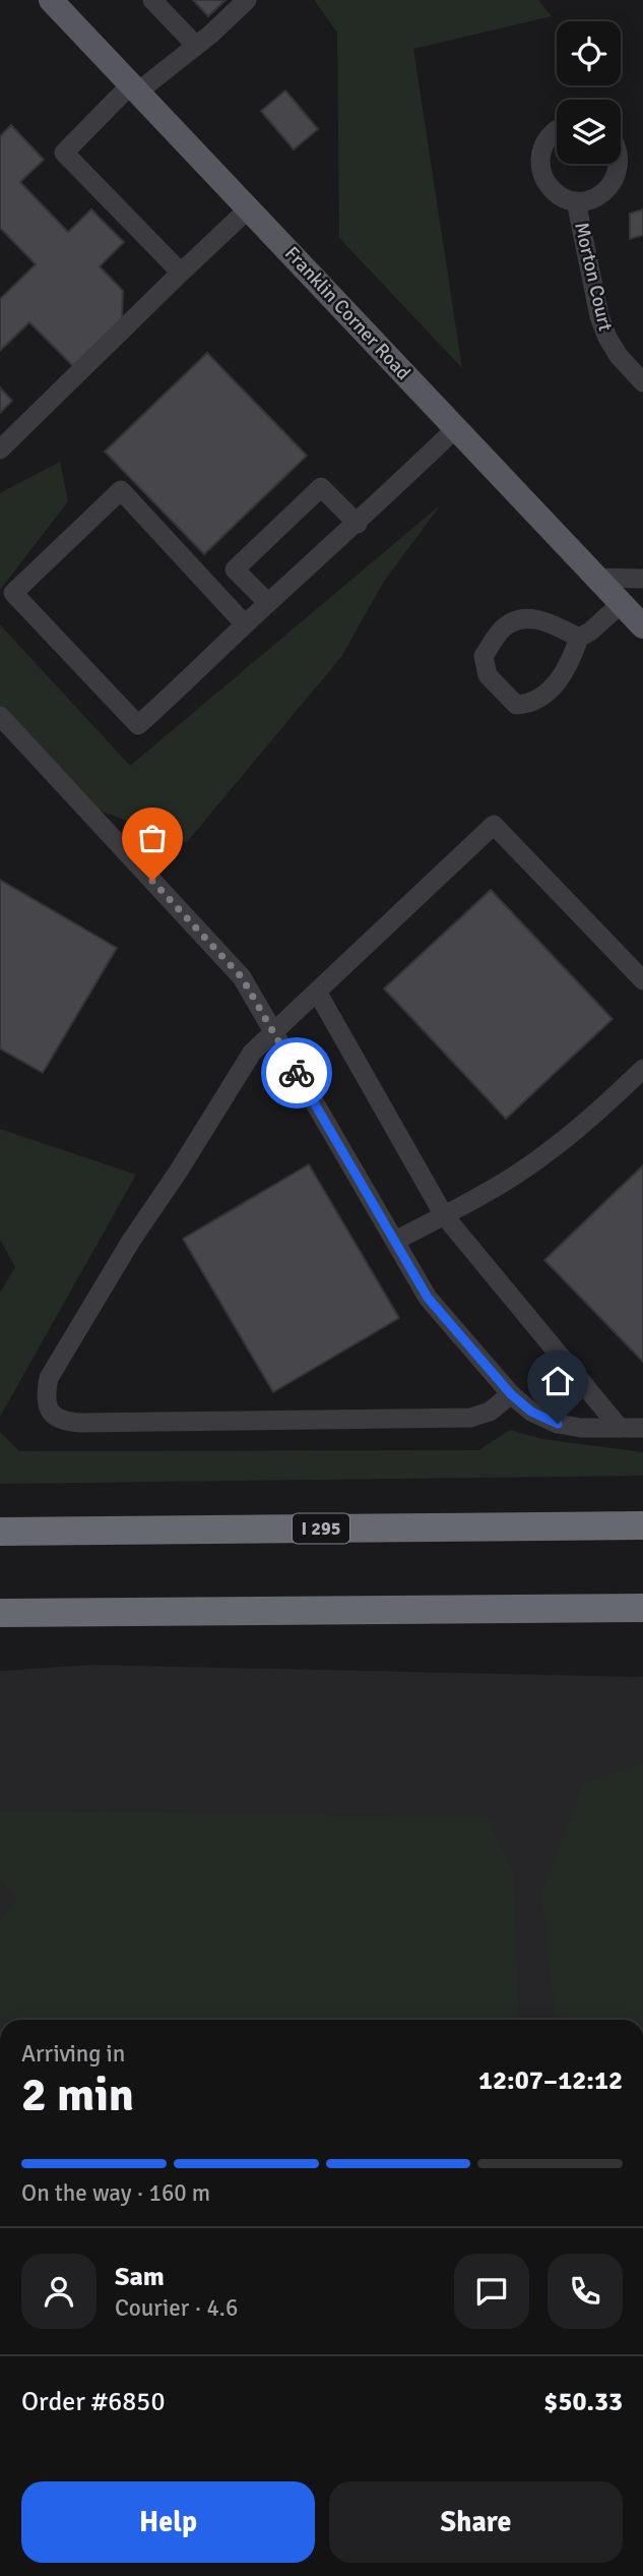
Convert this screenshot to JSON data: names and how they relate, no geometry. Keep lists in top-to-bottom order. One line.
{"streets":{"highway":["I 295"],"main road":["Franklin Corner Road"],"street":["Morton Court"]},"page":{"heading":["2 min","Arriving in","12:07–12:12"],"panel":["Sam","Courier · 4.6","Order #6850","$50.33"],"bar":"On the way · 160 m","buttons":["Help","Share"]}}
